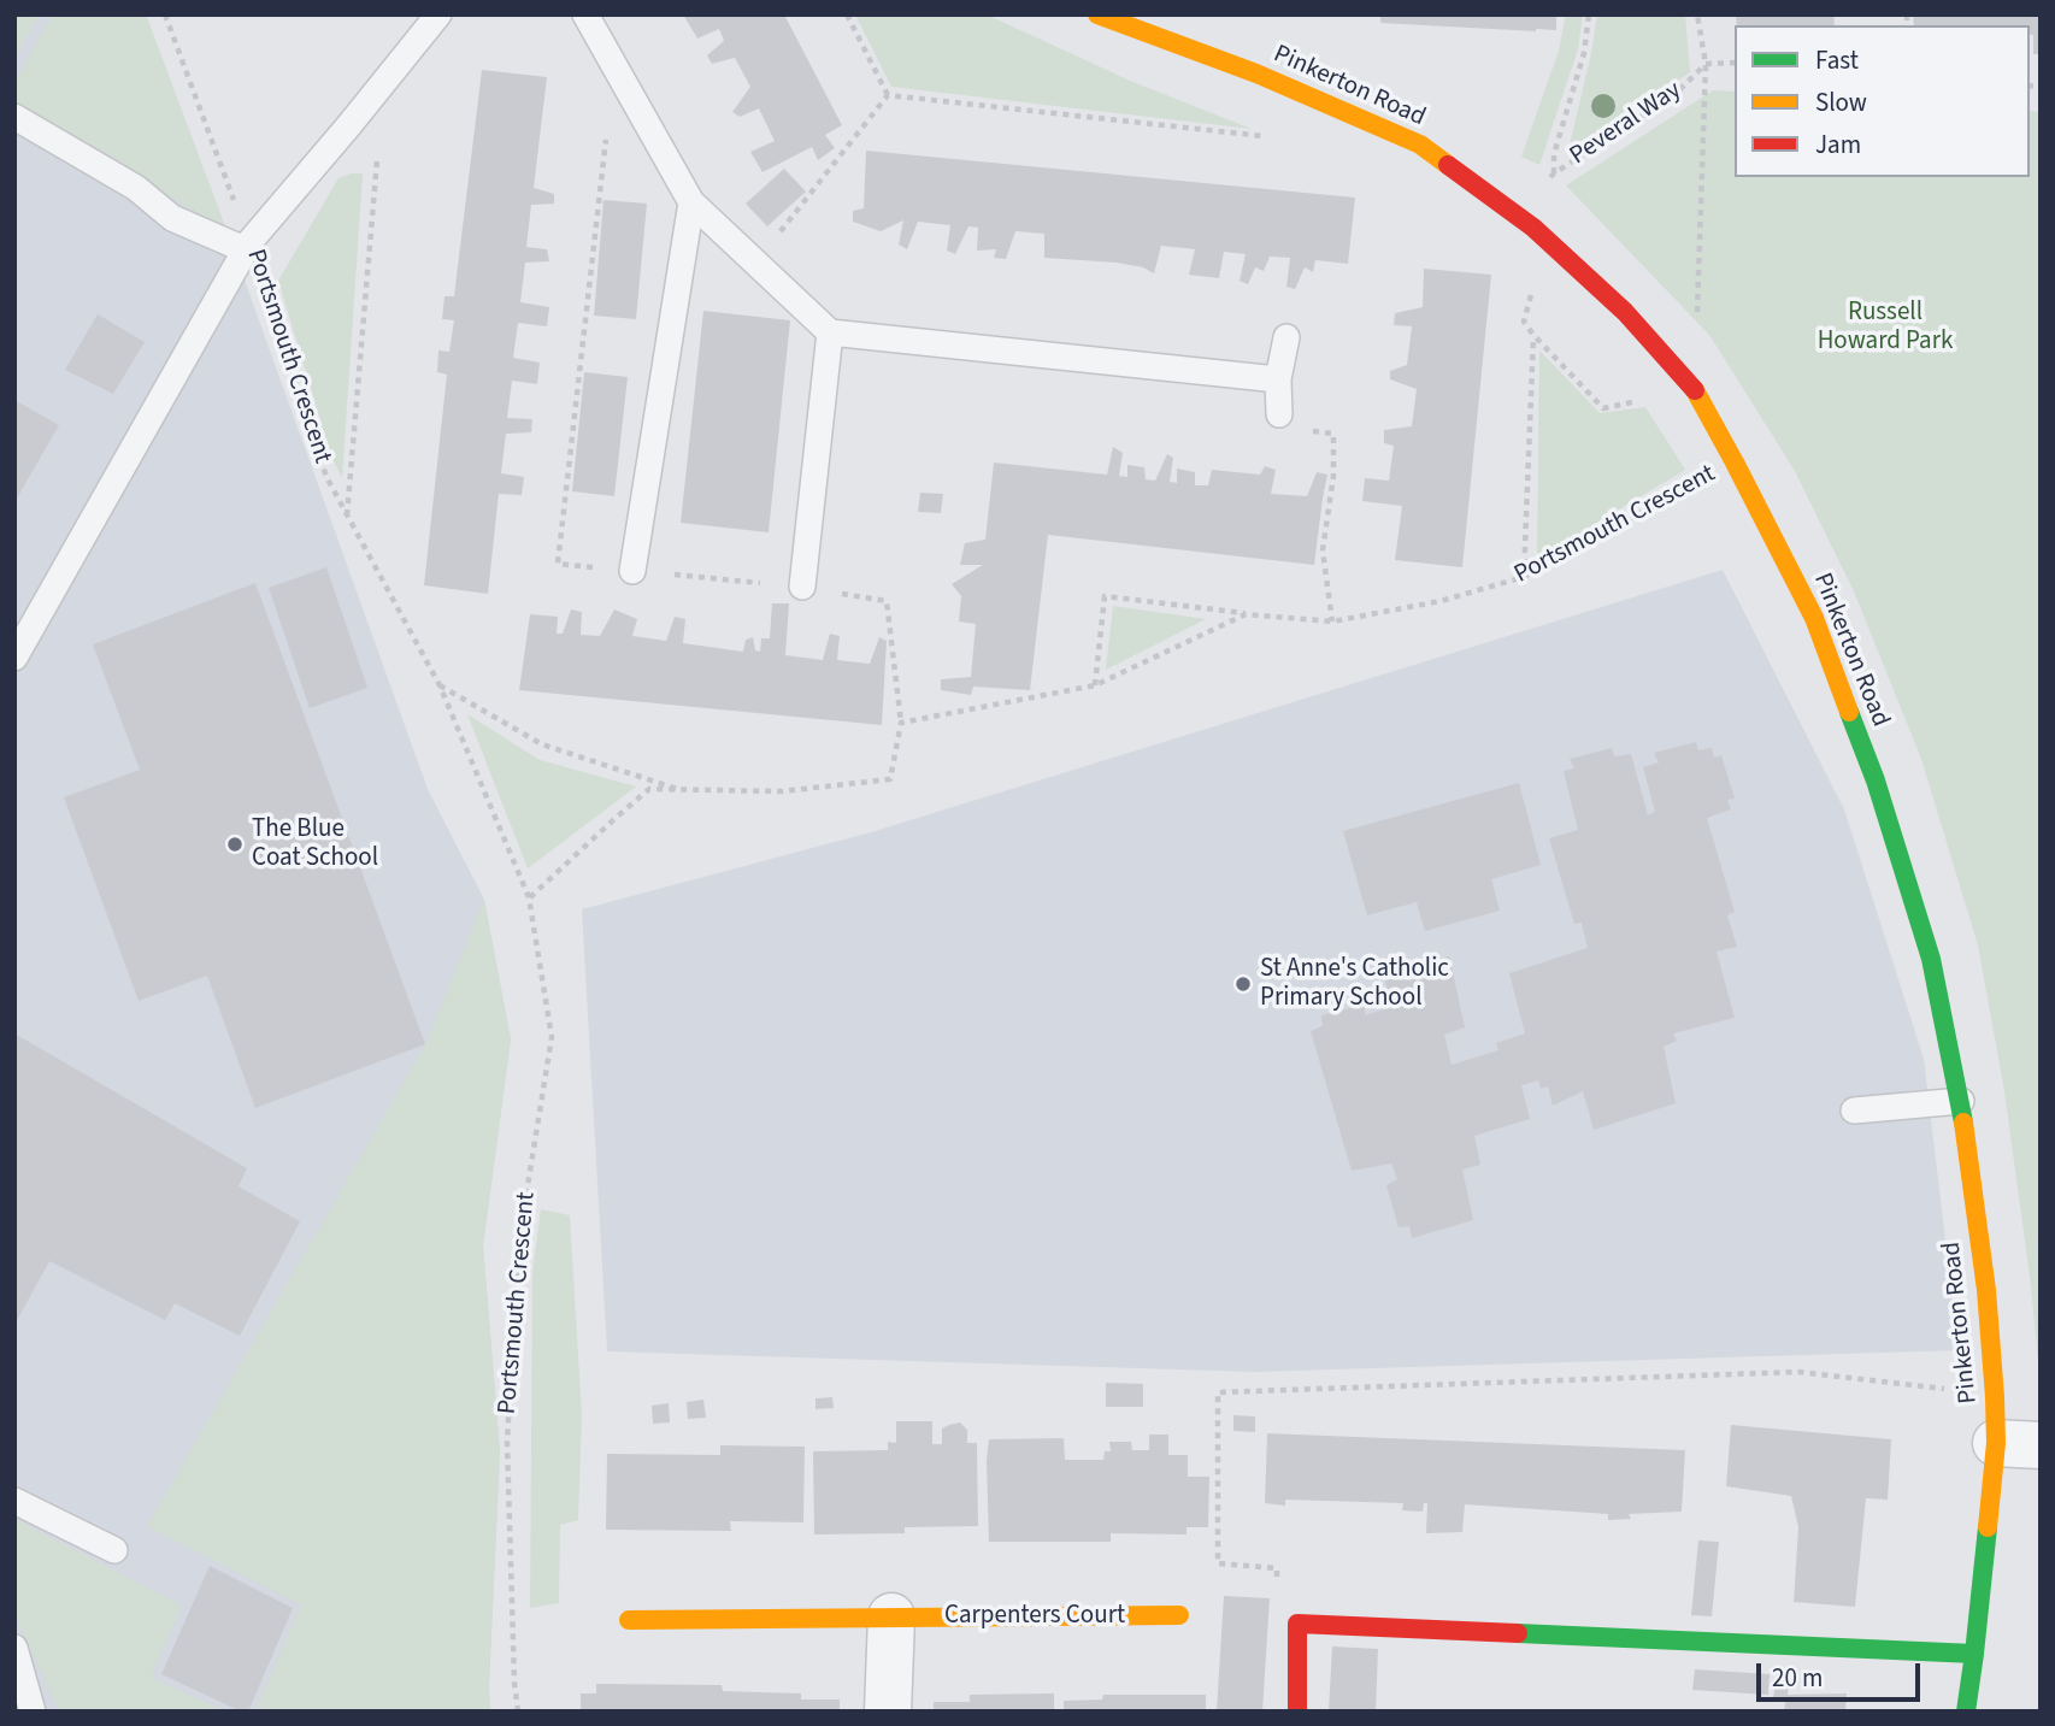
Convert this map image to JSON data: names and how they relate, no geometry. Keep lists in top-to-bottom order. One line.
{"streets":{"street":["Pinkerton Road","Carpenters Court"],"path":["Peveral Way","Portsmouth Crescent"]},"crossings":[["Pinkerton Road","Portsmouth Crescent"]],"parks":["Russell Howard Park"],"places":["The Blue Coat School","St Anne's Catholic Primary School"],"legend":["Fast","Slow","Jam"],"scale_bar":"20 m"}
